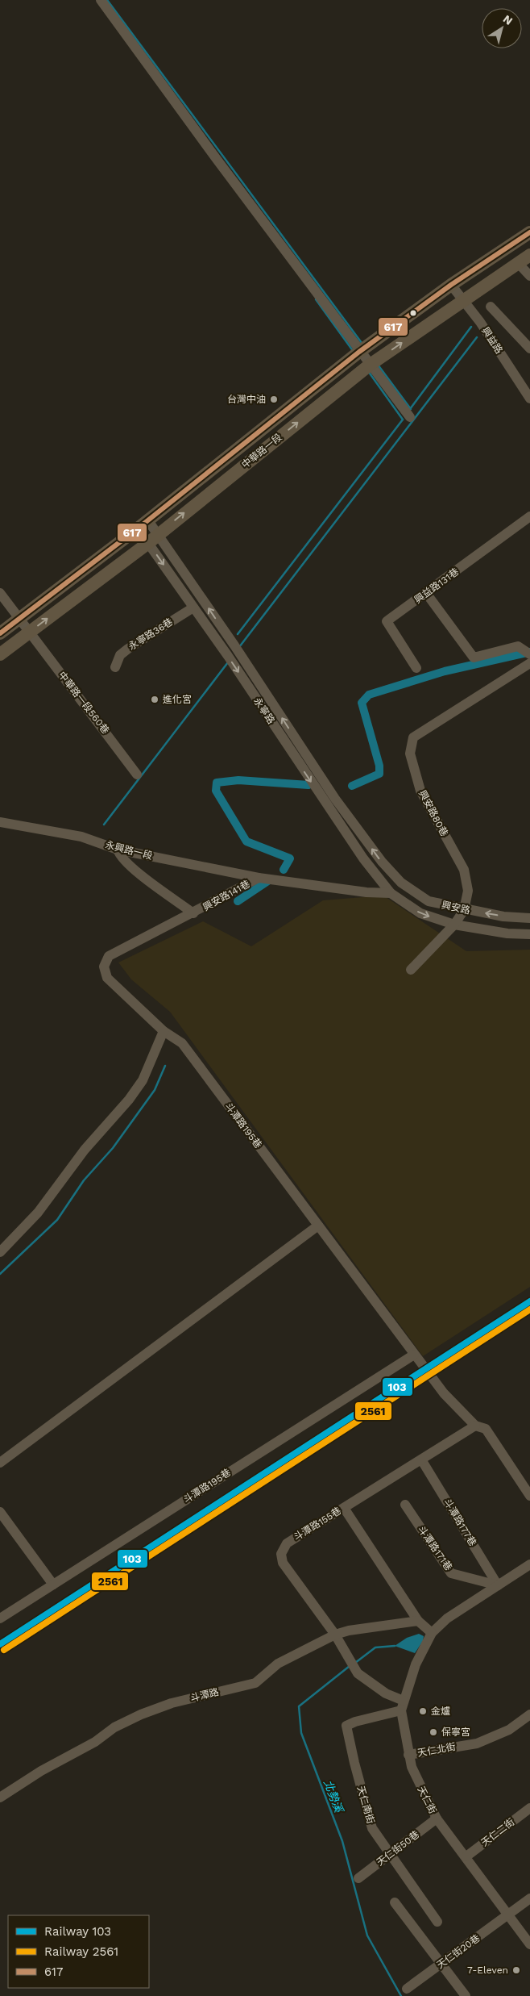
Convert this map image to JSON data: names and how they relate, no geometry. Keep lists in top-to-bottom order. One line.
{"streets":{"main road":["中華路一段"],"street":["興益路","興益路131巷","永寧路36巷","中華路一段560巷","永寧路","興安路80巷","永興路一段","興安路141巷","興安路","斗潭路195巷","斗潭路177巷","斗潭路155巷","斗潭路171巷","斗潭路","天仁北街","天仁街","天仁南街","天仁二街","天仁街50巷","天仁街20巷"]},"crossings":[["興益路","中華路一段"],["中華路一段","中華路一段560巷"],["中華路一段","永寧路"],["永寧路36巷","永寧路"],["永寧路","興安路"],["興安路80巷","興安路"],["永興路一段","興安路141巷"],["興安路141巷","斗潭路195巷"],["斗潭路195巷","斗潭路155巷"],["斗潭路177巷","斗潭路155巷"],["斗潭路177巷","斗潭路171巷"],["斗潭路155巷","斗潭路"],["斗潭路155巷","天仁街"],["斗潭路155巷","天仁南街"],["天仁北街","天仁街"],["天仁街","天仁南街"],["天仁街","天仁二街"],["天仁街","天仁街50巷"],["天仁街","天仁街20巷"],["天仁南街","天仁街50巷"]],"water":["北勢溪"],"places":["台灣中油","進化宮","金爐","保寧宮","7-Eleven"],"lines":["transit line 617","rail line 103","rail line 2561"],"legend":["Railway 103","Railway 2561","617"],"north":"top right"}
